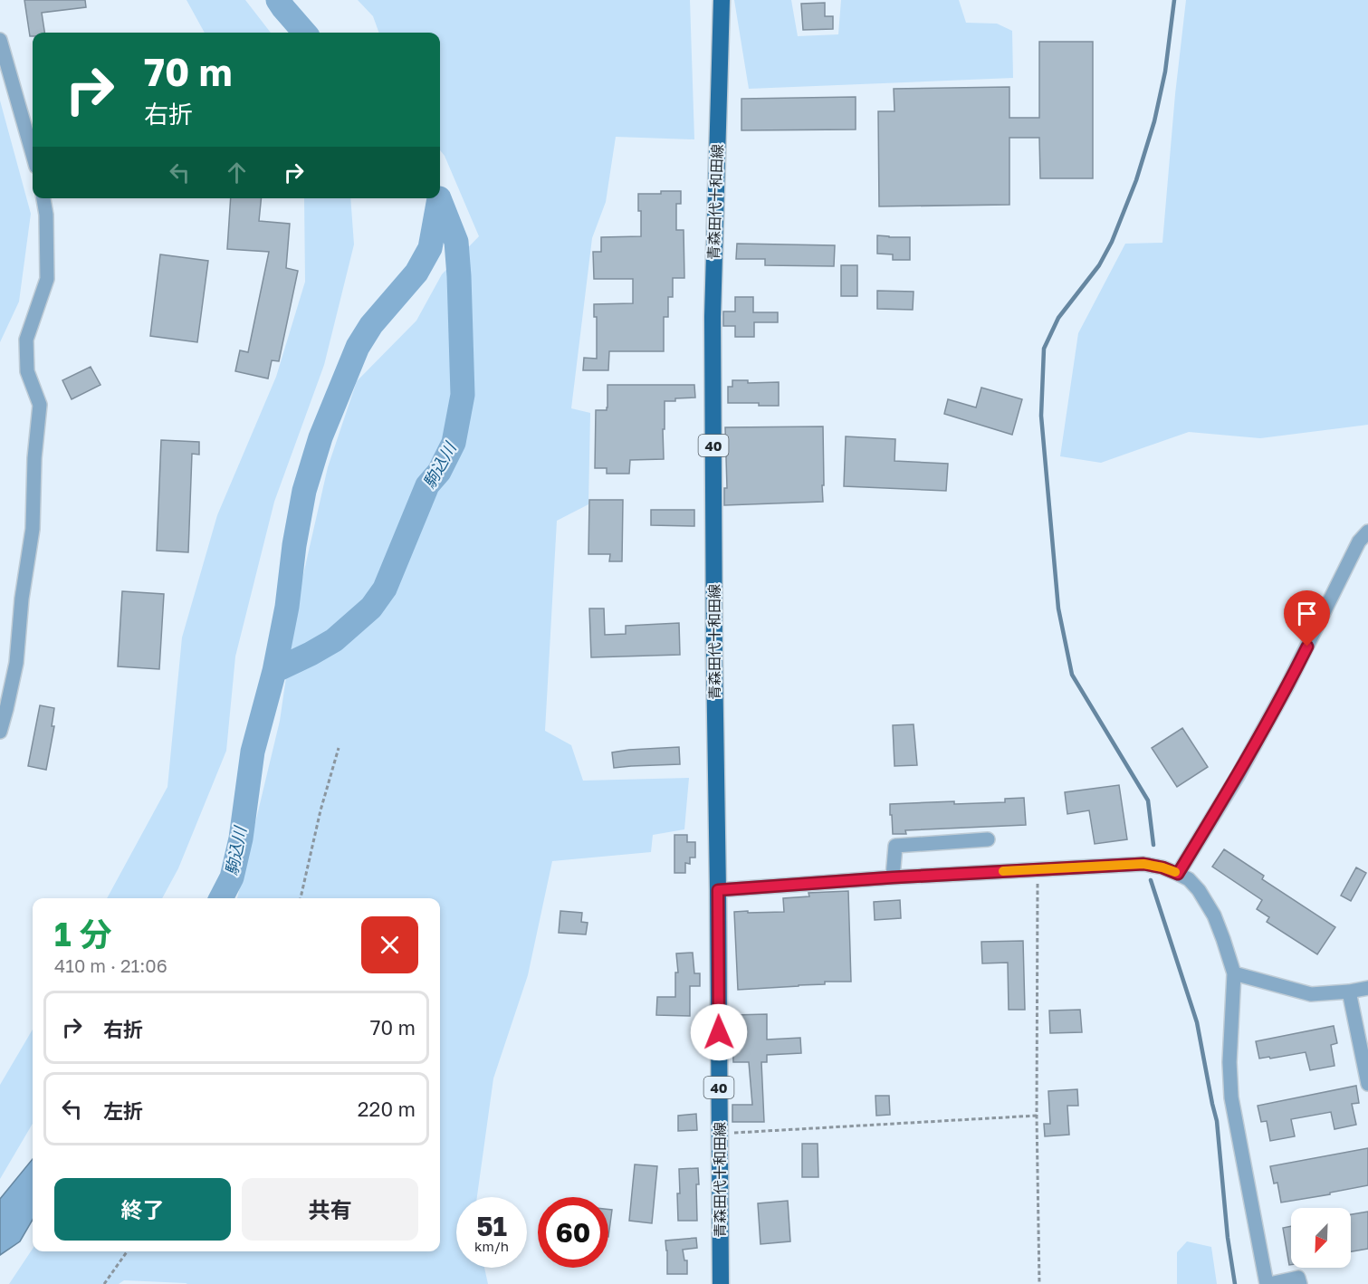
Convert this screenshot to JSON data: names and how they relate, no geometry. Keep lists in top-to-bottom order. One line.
{"streets":{"main road":["青森田代十和田線","40"]},"water":["駒込川"],"north":"bottom left","page":{"turn":["70 m","右折"],"heading":["1 分","410 m · 21:06"],"list":[{"name":"右折","value":"70 m"},{"name":"左折","value":"220 m"}],"buttons":["終了","共有"],"speed":"51 km/h","limit":"60"}}
